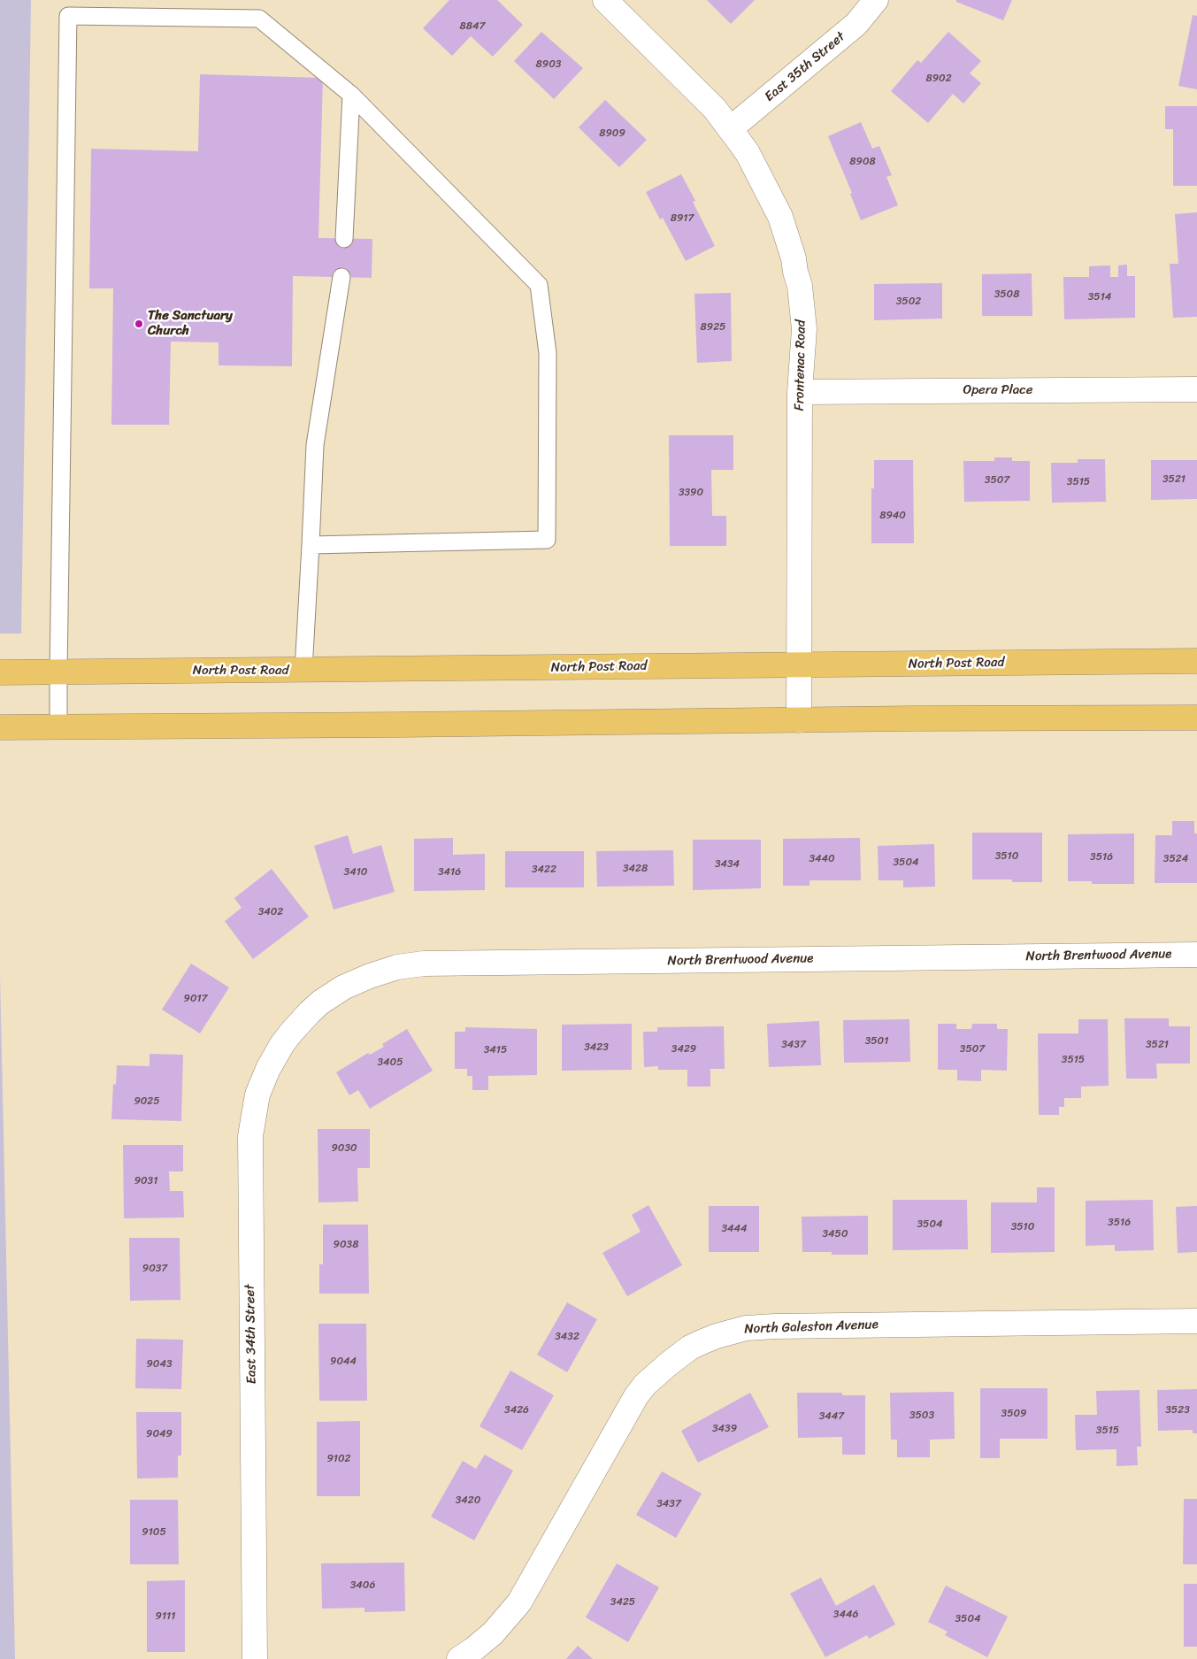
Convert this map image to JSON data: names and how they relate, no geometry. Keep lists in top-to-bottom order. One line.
{"streets":{"main road":["North Post Road"],"street":["East 35th Street","Frontenac Road","Opera Place","North Brentwood Avenue","North Galeston Avenue","East 34th Street"]},"crossings":[["East 35th Street","Frontenac Road"],["Frontenac Road","Opera Place"],["Frontenac Road","North Post Road"],["North Brentwood Avenue","East 34th Street"]],"places":["The Sanctuary Church"],"house_numbers":["8847","8903","8902","8909","8908","8917","3508","3514","3502","8925","3521","3507","3515","3390","8940","3510","3516","3440","3524","3504","3434","3428","3422","3410","3416","3402","9017","3501","3437","3521","3423","3429","3507","3415","3515","3405","9025","9030","9031","3516","3504","3510","3444","3450","9038","9037","3432","9044","9043","3426","3523","3509","3503","3447","3439","3515","9049","9102","3420","3437","9105","3406","3425","3446","9111","3504"]}
